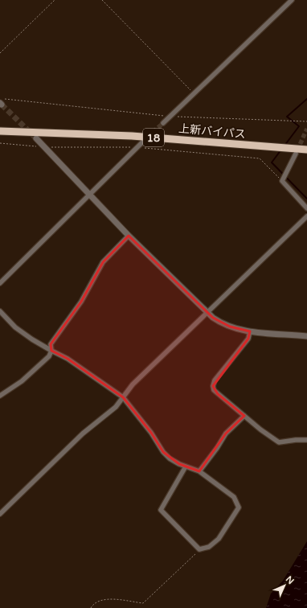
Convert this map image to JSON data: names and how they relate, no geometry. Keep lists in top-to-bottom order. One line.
{"streets":{"highway":["上新バイパス","18"]},"north":"top right"}
